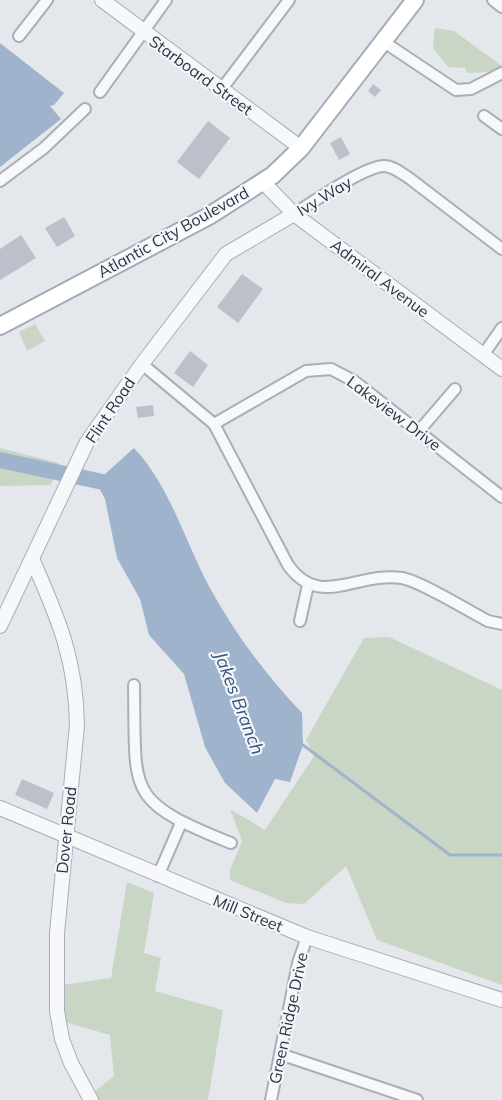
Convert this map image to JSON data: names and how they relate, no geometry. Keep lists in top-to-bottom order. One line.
{"streets":{"main road":["Atlantic City Boulevard"],"street":["Starboard Street","Ivy Way","Admiral Avenue","Flint Road","Lakeview Drive","Dover Road","Mill Street","Green Ridge Drive"]},"crossings":[["Starboard Street","Atlantic City Boulevard"],["Ivy Way","Admiral Avenue"],["Ivy Way","Flint Road"],["Atlantic City Boulevard","Admiral Avenue"],["Flint Road","Dover Road"],["Dover Road","Mill Street"],["Mill Street","Green Ridge Drive"]],"water":["Jakes Branch"]}
